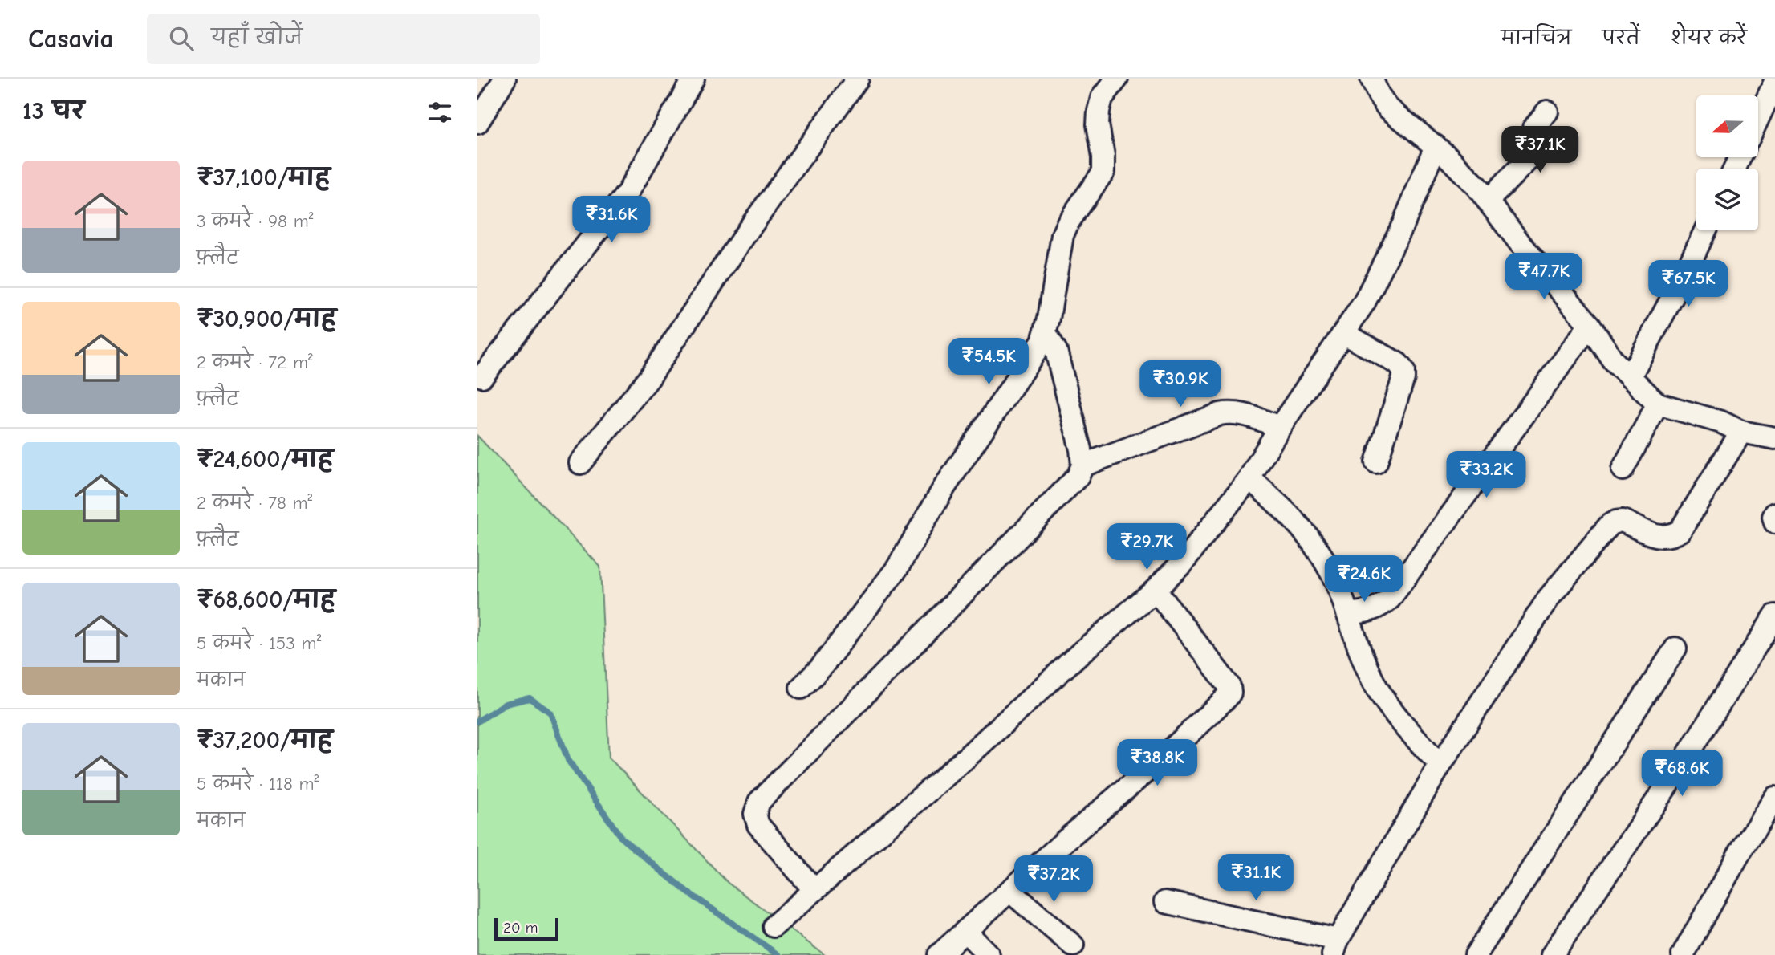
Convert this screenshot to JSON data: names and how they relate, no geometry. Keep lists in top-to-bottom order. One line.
{"scale_bar":"20 m","north":"left","page":{"header":"Casavia","search":"यहाँ खोजें","nav":["मानचित्र","परतें","शेयर करें"],"heading":"13 घर","price":["₹37.1K","₹31.6K","₹47.7K","₹67.5K","₹54.5K","₹30.9K","₹33.2K","₹29.7K","₹24.6K","₹38.8K","₹68.6K","₹31.1K","₹37.2K"],"list":[{"name":"₹37,100/माह","note":"3 कमरे · 98 m² · फ़्लैट"},{"name":"₹30,900/माह","note":"2 कमरे · 72 m² · फ़्लैट"},{"name":"₹24,600/माह","note":"2 कमरे · 78 m² · फ़्लैट"},{"name":"₹68,600/माह","note":"5 कमरे · 153 m² · मकान"},{"name":"₹37,200/माह","note":"5 कमरे · 118 m² · मकान"}],"scale":"20 m"}}
